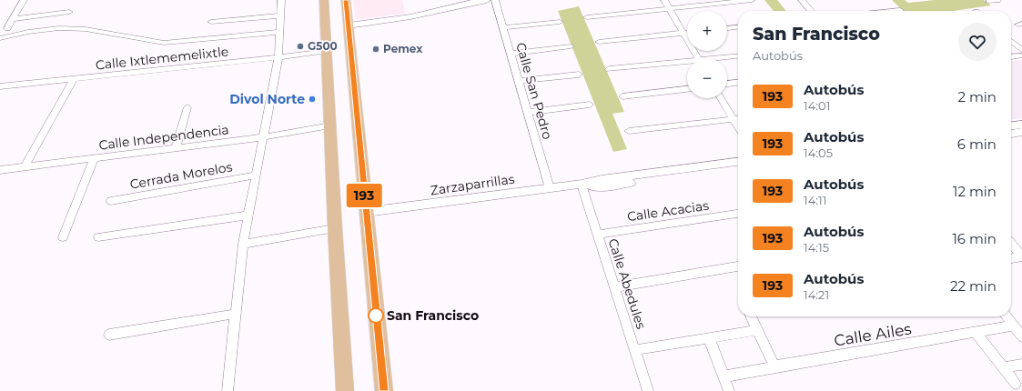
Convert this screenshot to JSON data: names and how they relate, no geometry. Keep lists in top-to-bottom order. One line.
{"streets":{"street":["Calle Ixtlememelixtle","Calle San Pedro","Calle Independencia","Cerrada Morelos","Zarzaparrillas","Calle Acacias","Calle Abedules","Calle Ailes"]},"crossings":[["Calle San Pedro","Zarzaparrillas"],["Zarzaparrillas","Calle Abedules"],["Calle Acacias","Calle Abedules"]],"places":["G500","Pemex","Divol Norte","San Francisco"],"lines":["bus line 193"],"page":{"on_map":"193","map_buttons":["+","−"],"heading":["San Francisco","Autobús"],"list":[{"mark":"193","name":"Autobús","note":"14:01","value":"2 min"},{"mark":"193","name":"Autobús","note":"14:05","value":"6 min"},{"mark":"193","name":"Autobús","note":"14:11","value":"12 min"},{"mark":"193","name":"Autobús","note":"14:15","value":"16 min"},{"mark":"193","name":"Autobús","note":"14:21","value":"22 min"}]}}
